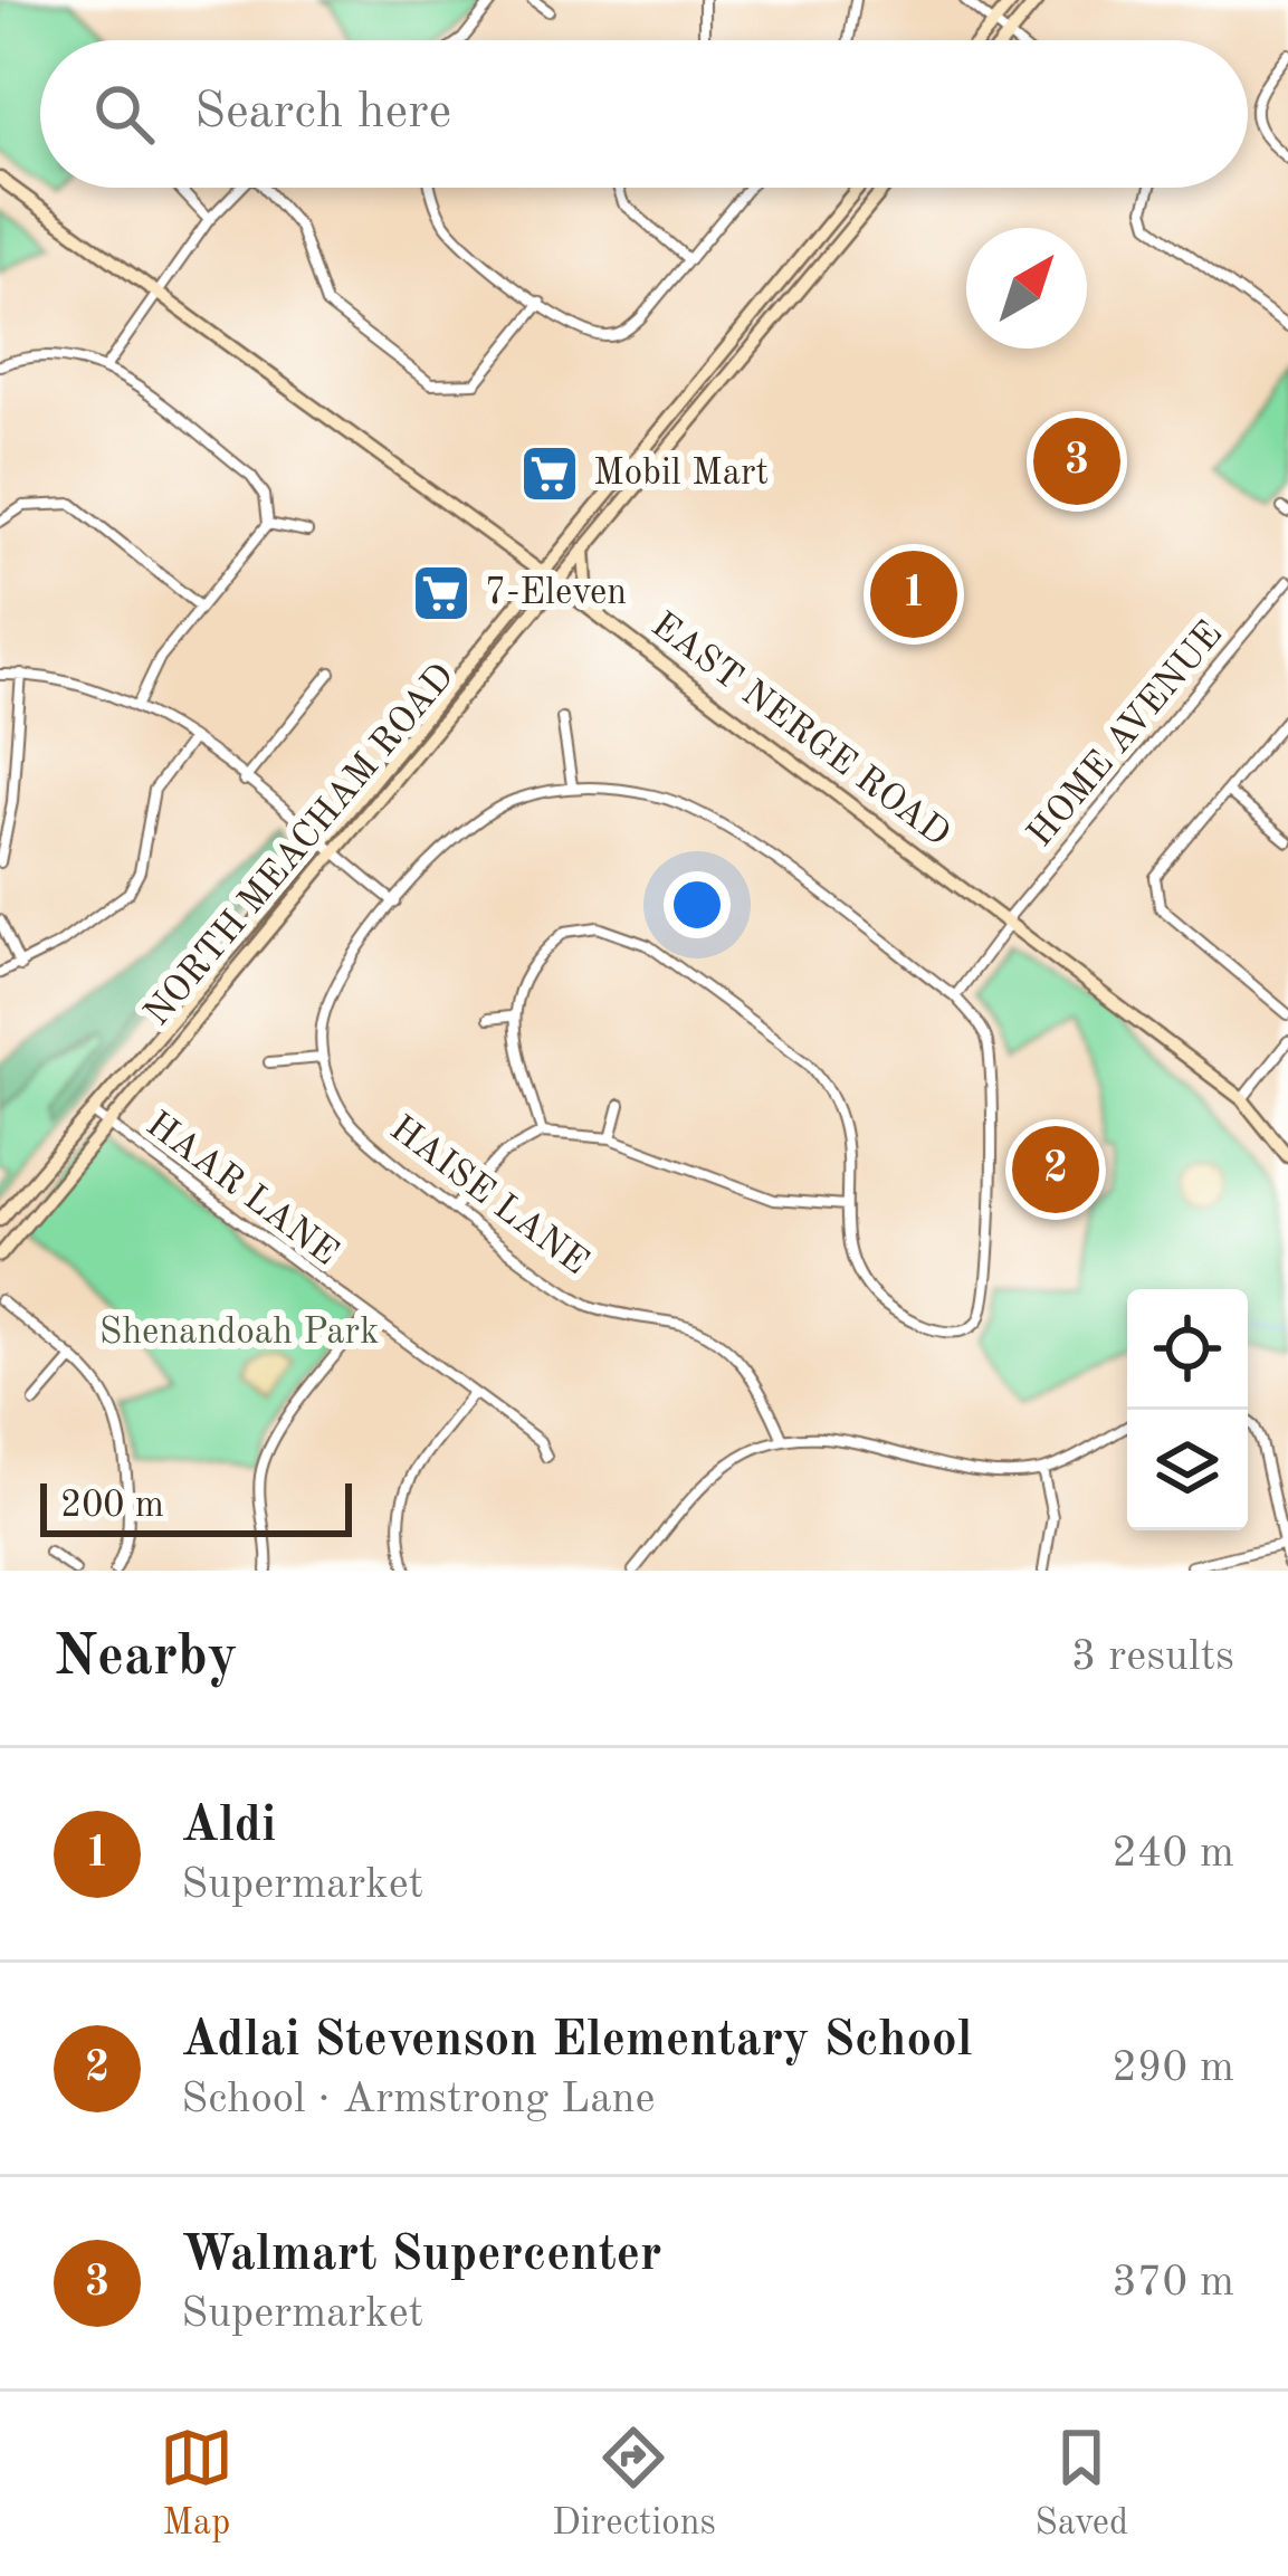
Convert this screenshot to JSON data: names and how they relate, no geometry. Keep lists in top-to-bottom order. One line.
{"streets":{"main road":["EAST NERGE ROAD","NORTH MEACHAM ROAD"],"street":["HOME AVENUE","HAAR LANE","HAISE LANE"]},"crossings":[["EAST NERGE ROAD","HOME AVENUE"],["EAST NERGE ROAD","NORTH MEACHAM ROAD"],["NORTH MEACHAM ROAD","HAAR LANE"]],"parks":["Shenandoah Park"],"places":{"supermarket":["Mobil Mart","7-Eleven"]},"scale_bar":"200 m","north":"top right","page":{"search":"Search here","pins":["3","1","2"],"scale":"200 m","heading":["Nearby","3 results"],"list":[{"mark":"1","name":"Aldi","note":"Supermarket","value":"240 m"},{"mark":"2","name":"Adlai Stevenson Elementary School","note":"School · Armstrong Lane","value":"290 m"},{"mark":"3","name":"Walmart Supercenter","note":"Supermarket","value":"370 m"}],"nav":["Map","Directions","Saved"]}}
